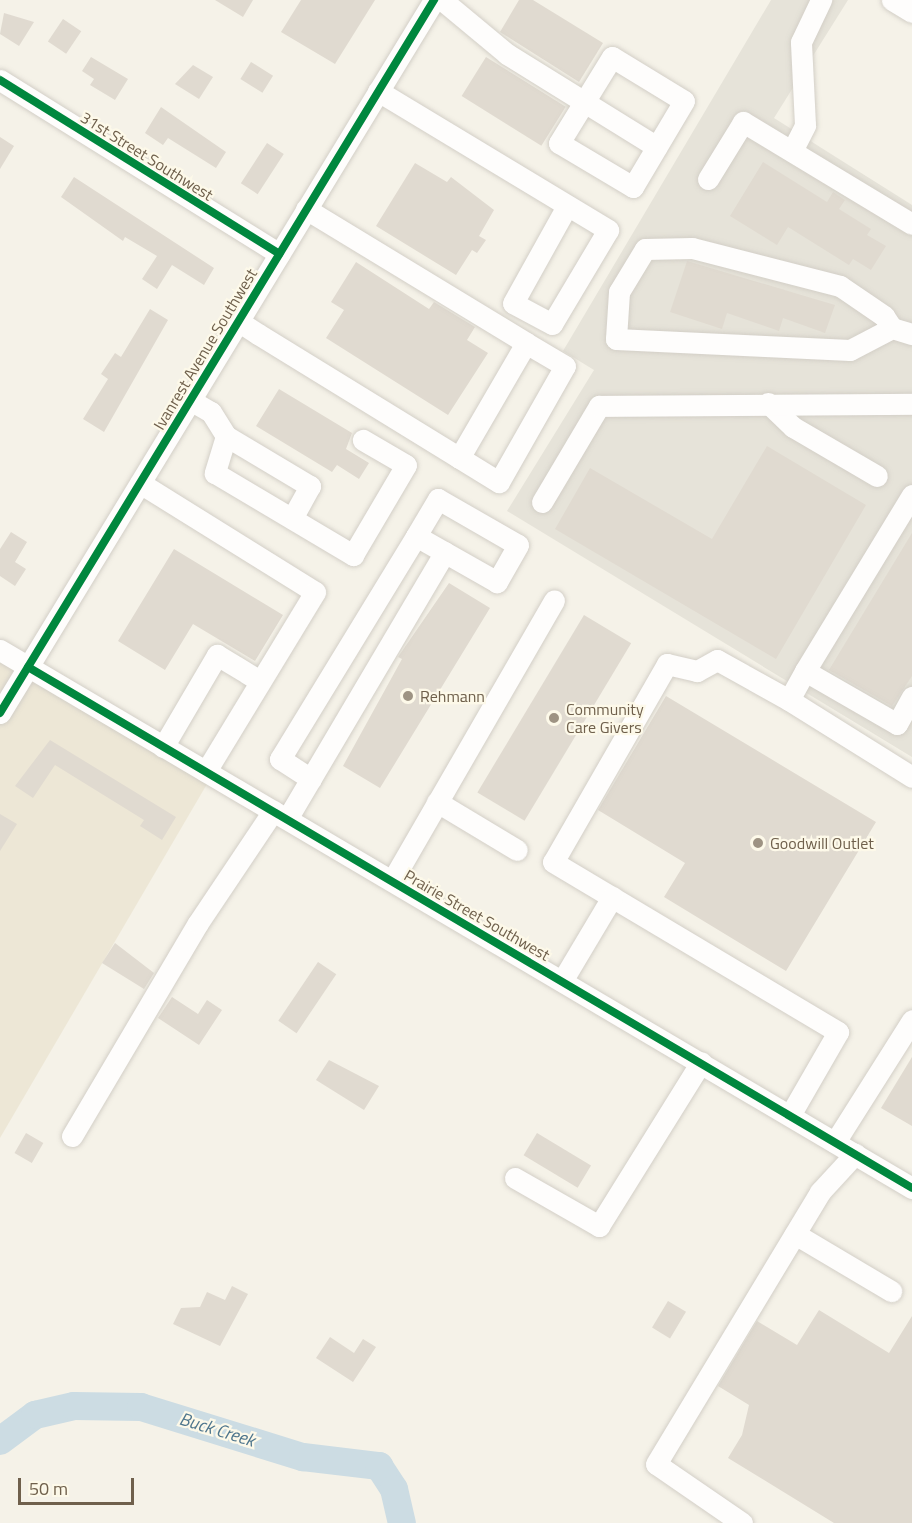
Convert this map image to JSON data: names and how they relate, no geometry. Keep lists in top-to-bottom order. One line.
{"streets":{"street":["31st Street Southwest","Ivanrest Avenue Southwest","Prairie Street Southwest"]},"crossings":[["31st Street Southwest","Ivanrest Avenue Southwest"],["Ivanrest Avenue Southwest","Prairie Street Southwest"]],"water":["Buck Creek"],"places":["Rehmann","Community Care Givers","Goodwill Outlet"],"scale_bar":"50 m"}
